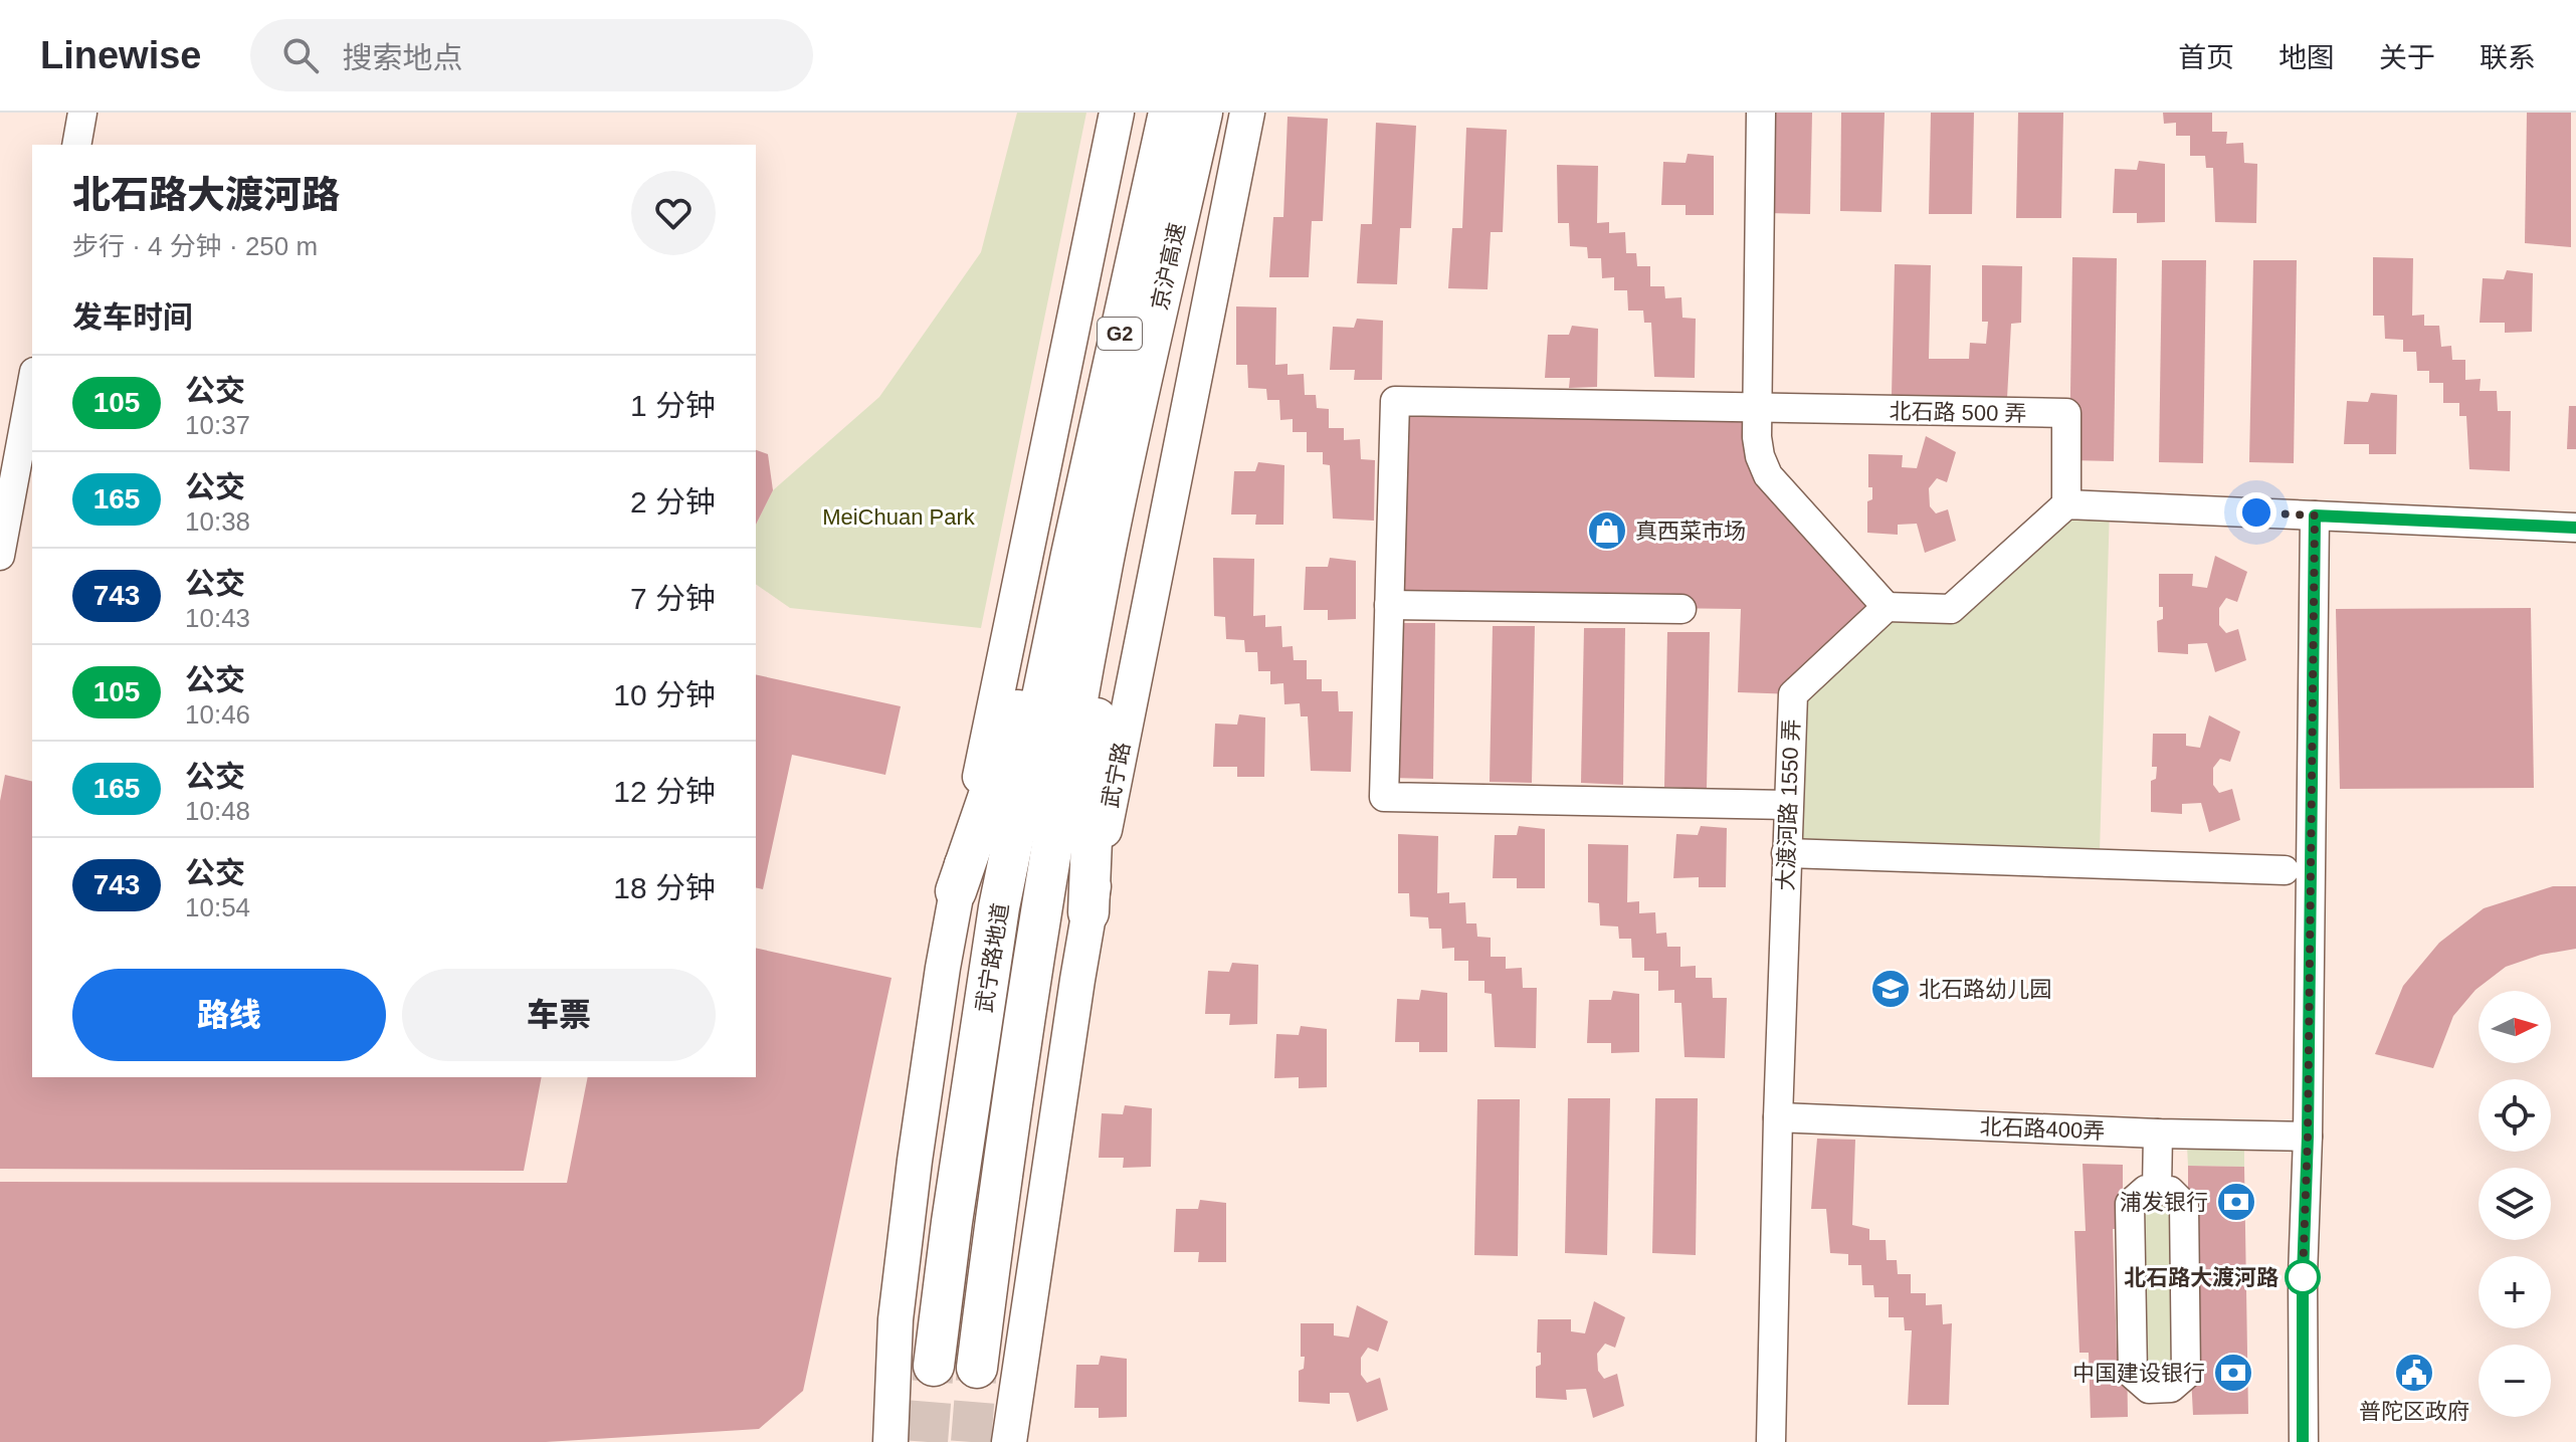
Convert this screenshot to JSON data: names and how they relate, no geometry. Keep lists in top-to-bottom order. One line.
{"streets":{"highway":["京沪高速","G2","武宁路地道"],"main road":["武宁路"],"street":["北石路 500 弄","大渡河路 1550 弄","北石路400弄"]},"crossings":[["京沪高速","武宁路地道"],["大渡河路 1550 弄","北石路400弄"]],"parks":["MeiChuan Park"],"places":{"shop":["真西菜市场"],"school or university":["北石路幼儿园"],"bank":["浦发银行","中国建设银行"],"other":["北石路大渡河路"],"public building":["普陀区政府"]},"lines":["bus line 105"],"north":"right","page":{"header":"Linewise","search":"搜索地点","nav":["首页","地图","关于","联系"],"heading":[["北石路大渡河路","步行 · 4 分钟 · 250 m"],"发车时间"],"list":[{"mark":"105","name":"公交","note":"10:37","value":"1 分钟"},{"mark":"165","name":"公交","note":"10:38","value":"2 分钟"},{"mark":"743","name":"公交","note":"10:43","value":"7 分钟"},{"mark":"105","name":"公交","note":"10:46","value":"10 分钟"},{"mark":"165","name":"公交","note":"10:48","value":"12 分钟"},{"mark":"743","name":"公交","note":"10:54","value":"18 分钟"}],"buttons":["路线","车票"],"map_buttons":["+","−"]}}
